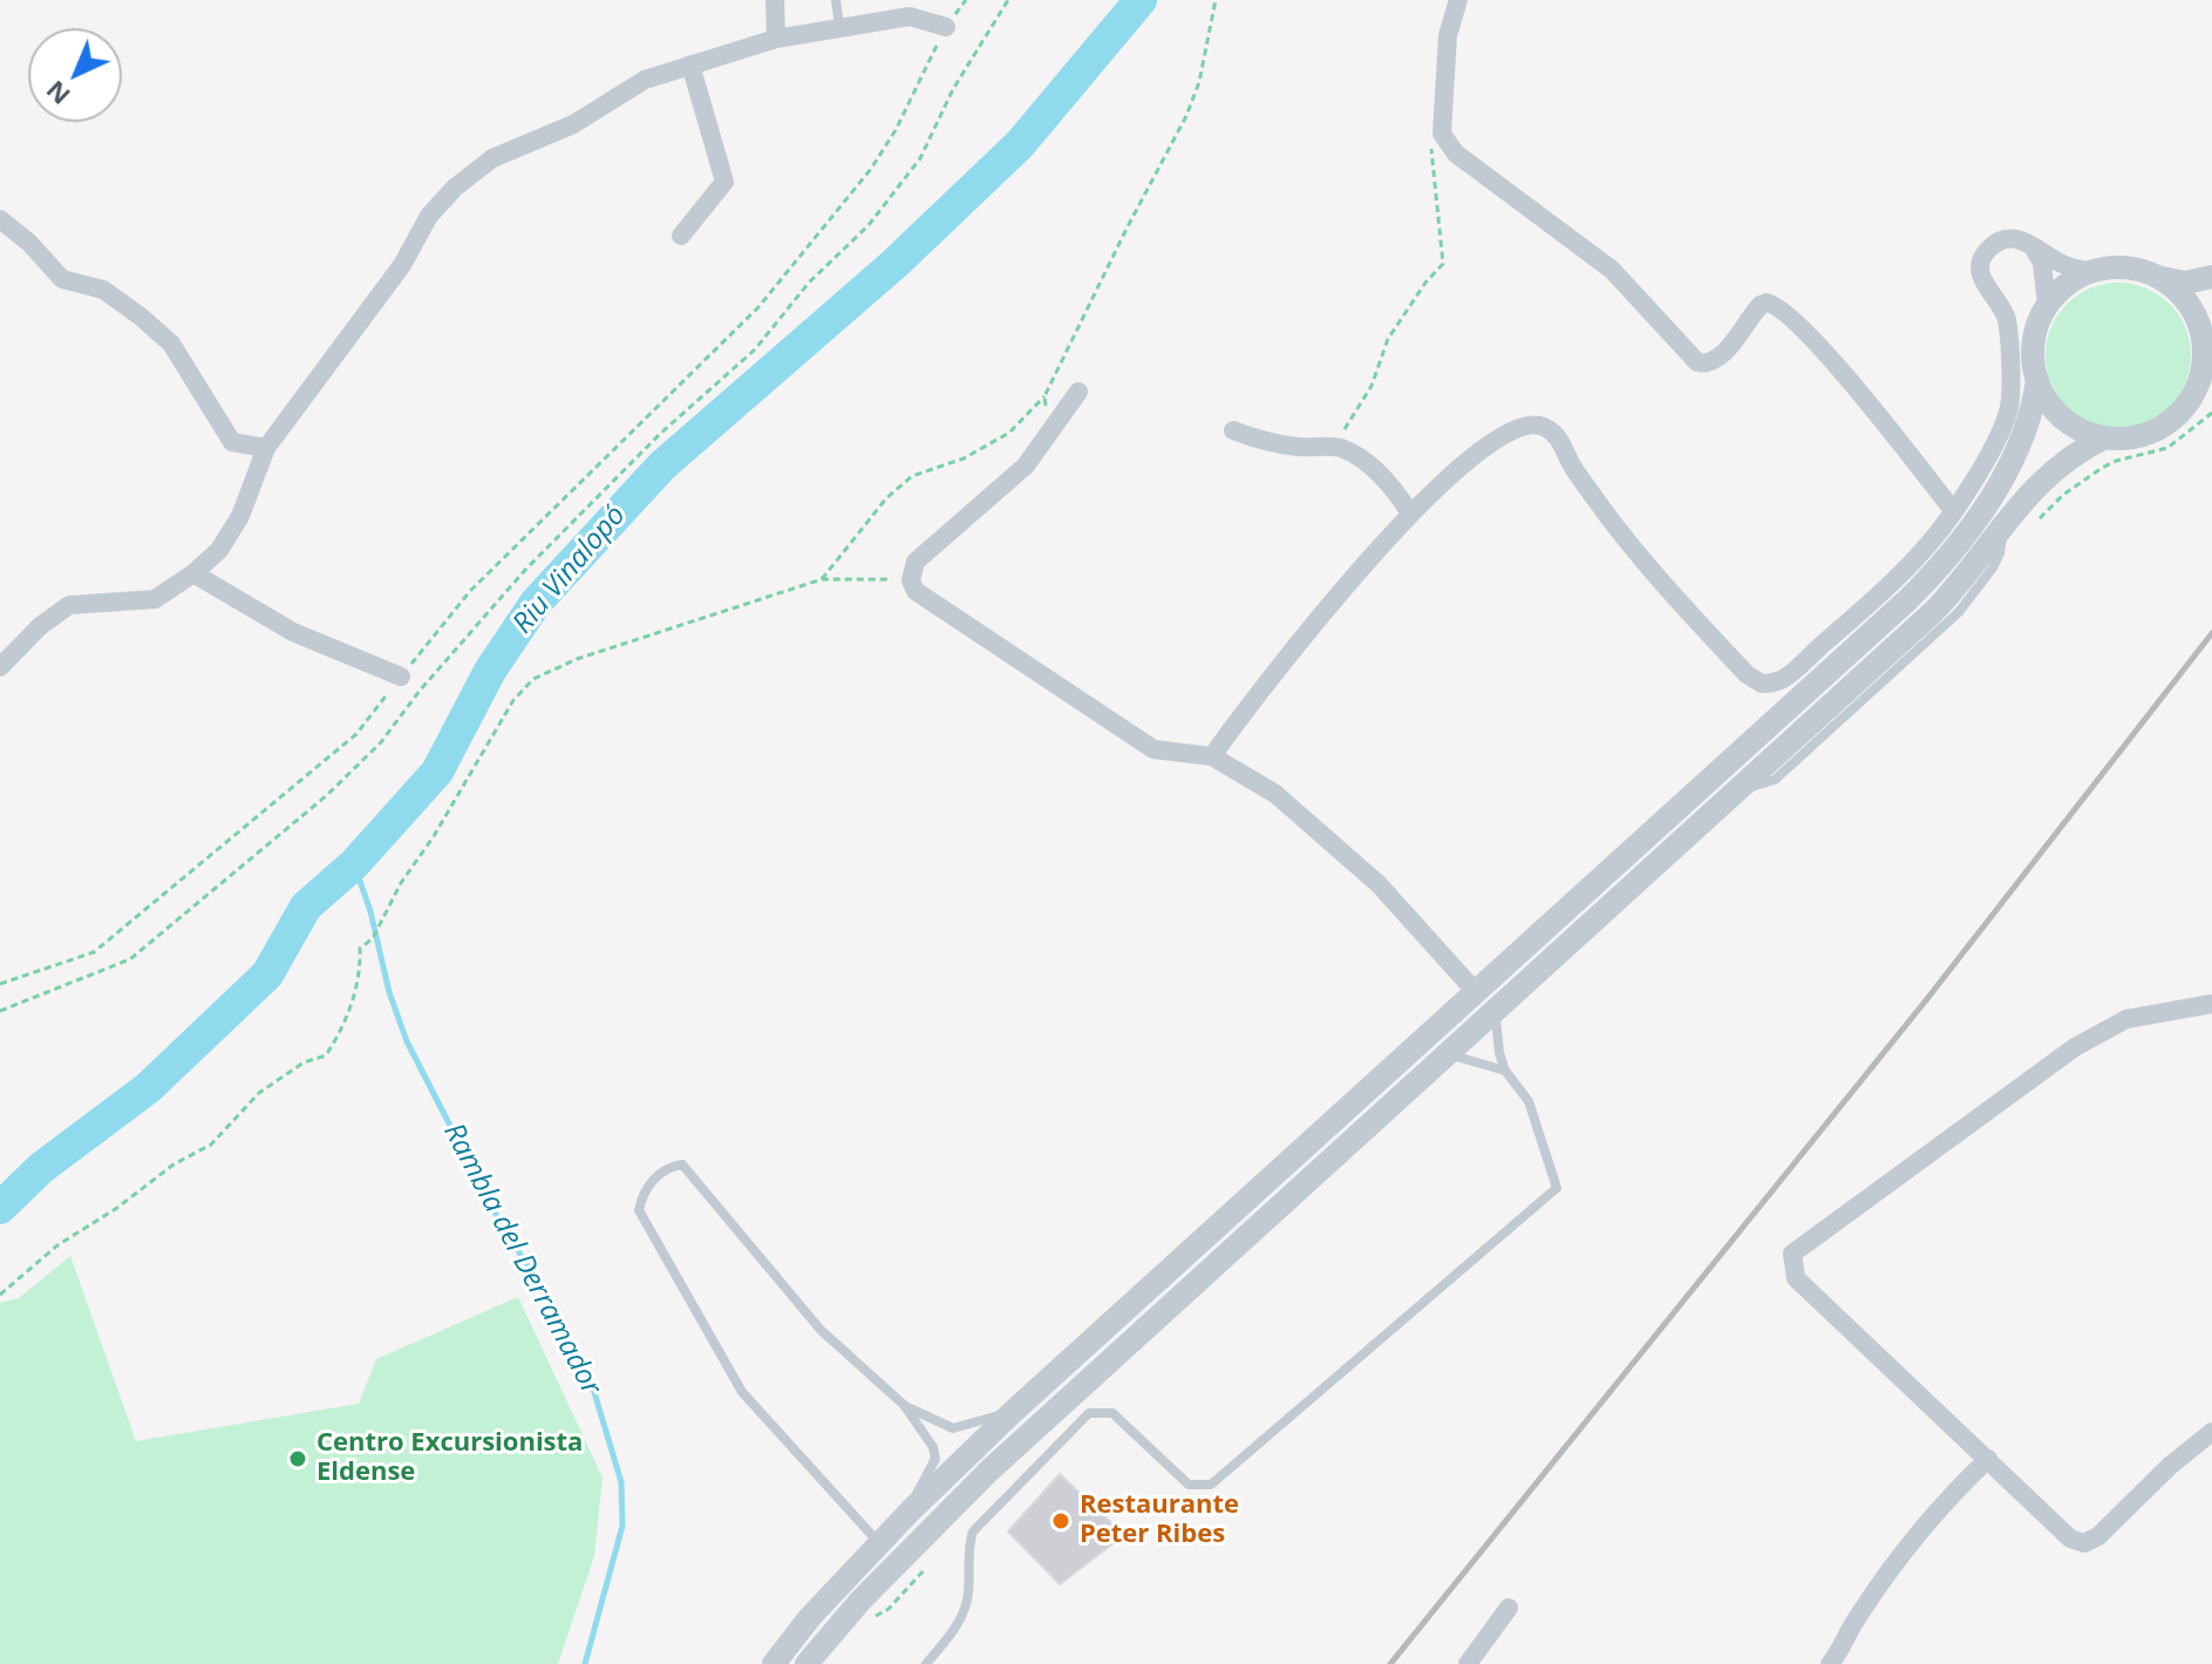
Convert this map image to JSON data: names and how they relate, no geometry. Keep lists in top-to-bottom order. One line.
{"water":["Riu Vinalopó","Rambla del Derramador"],"places":["Centro Excursionista Eldense","Restaurante Peter Ribes"],"north":"bottom left"}
